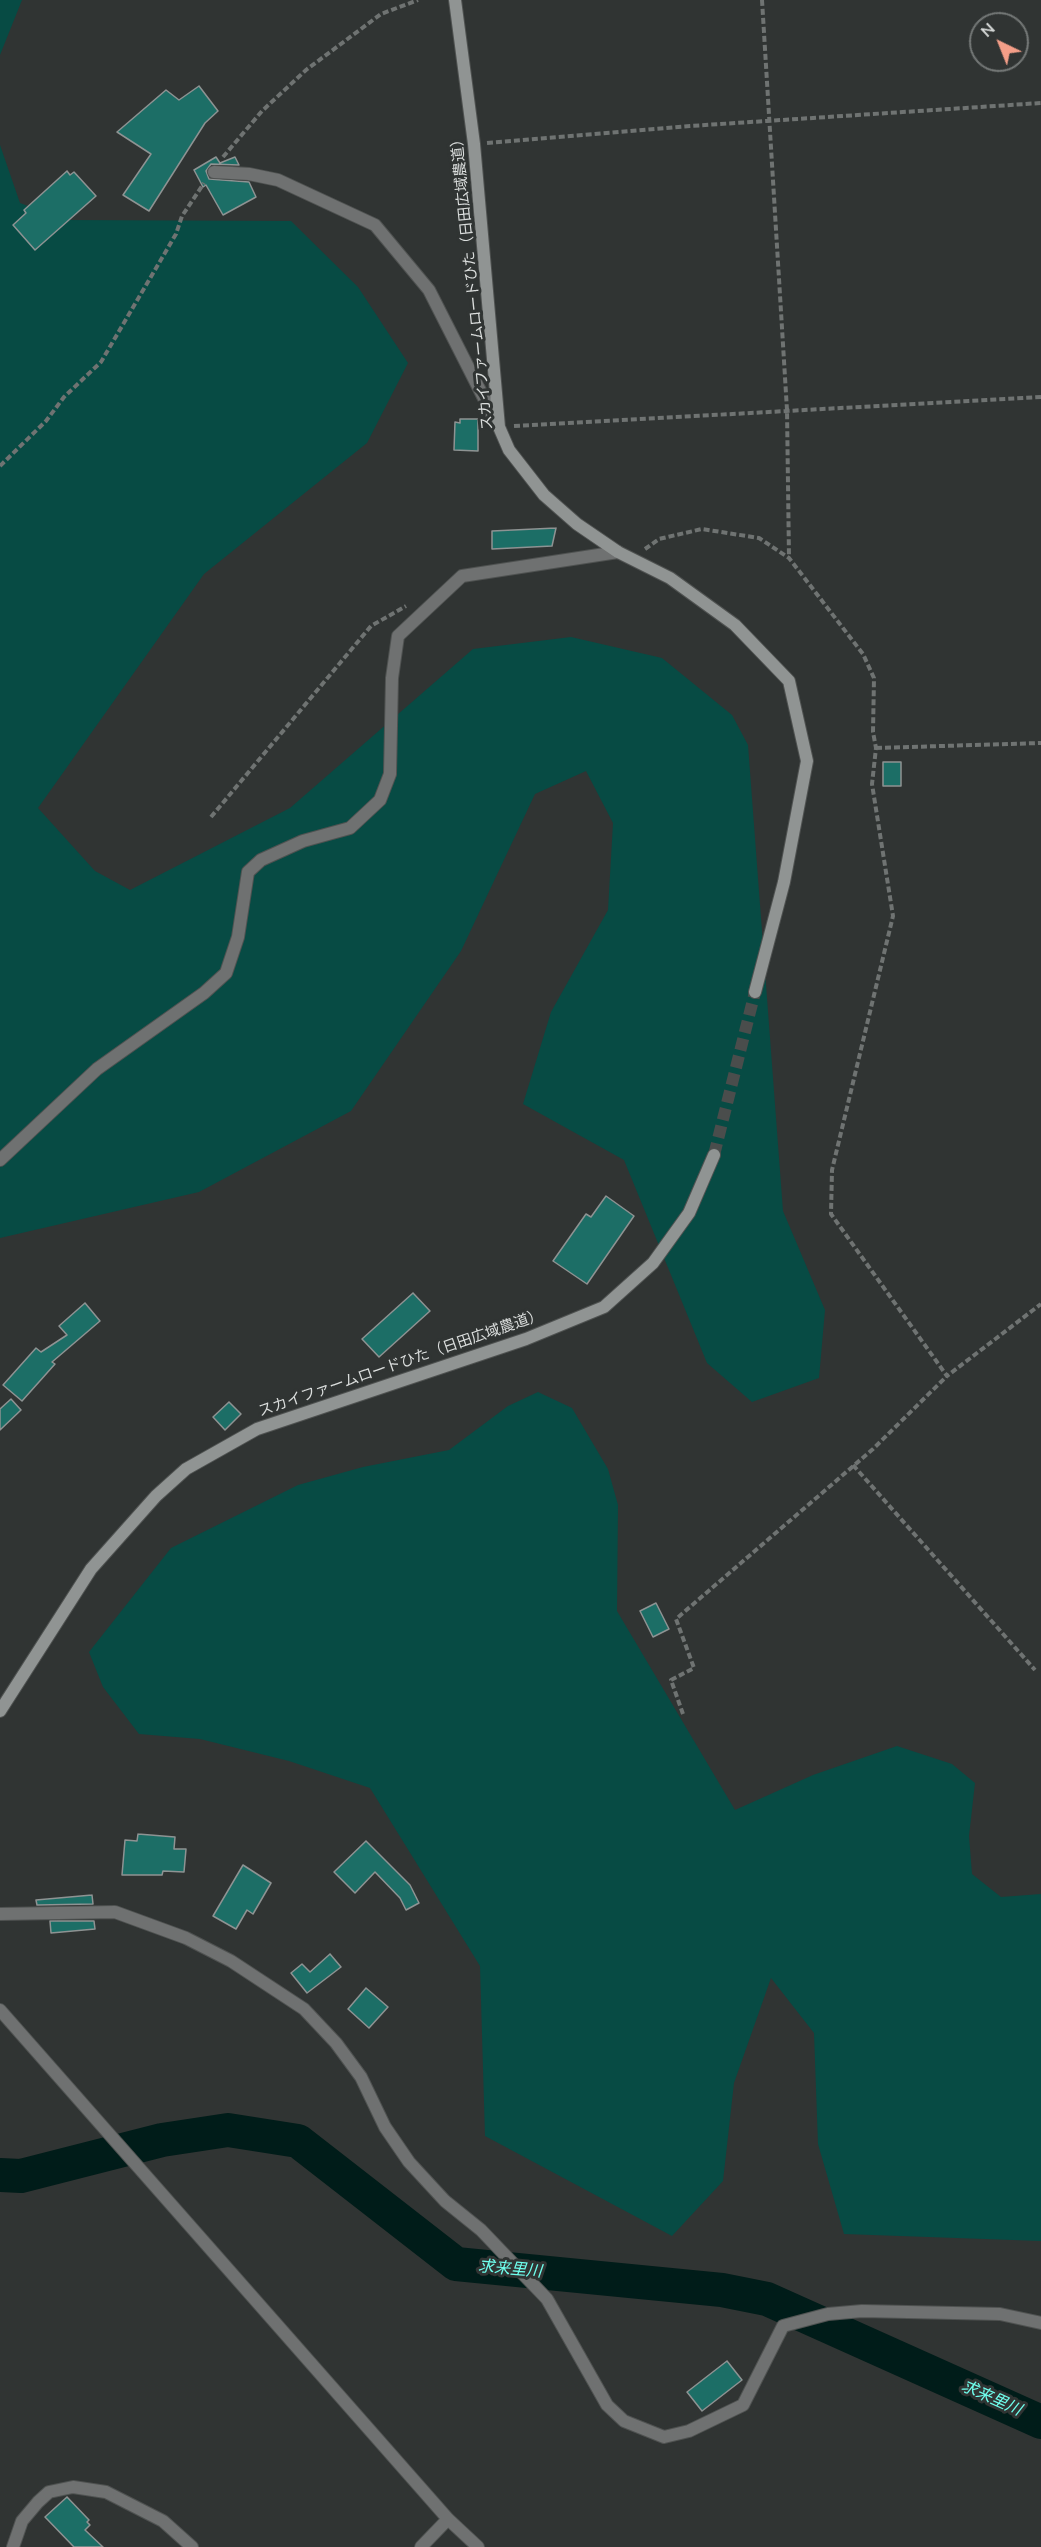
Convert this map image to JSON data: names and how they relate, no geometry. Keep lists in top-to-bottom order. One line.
{"streets":{"street":["スカイファームロードひた（日田広域農道）"]},"water":["求来里川"],"north":"top left"}
